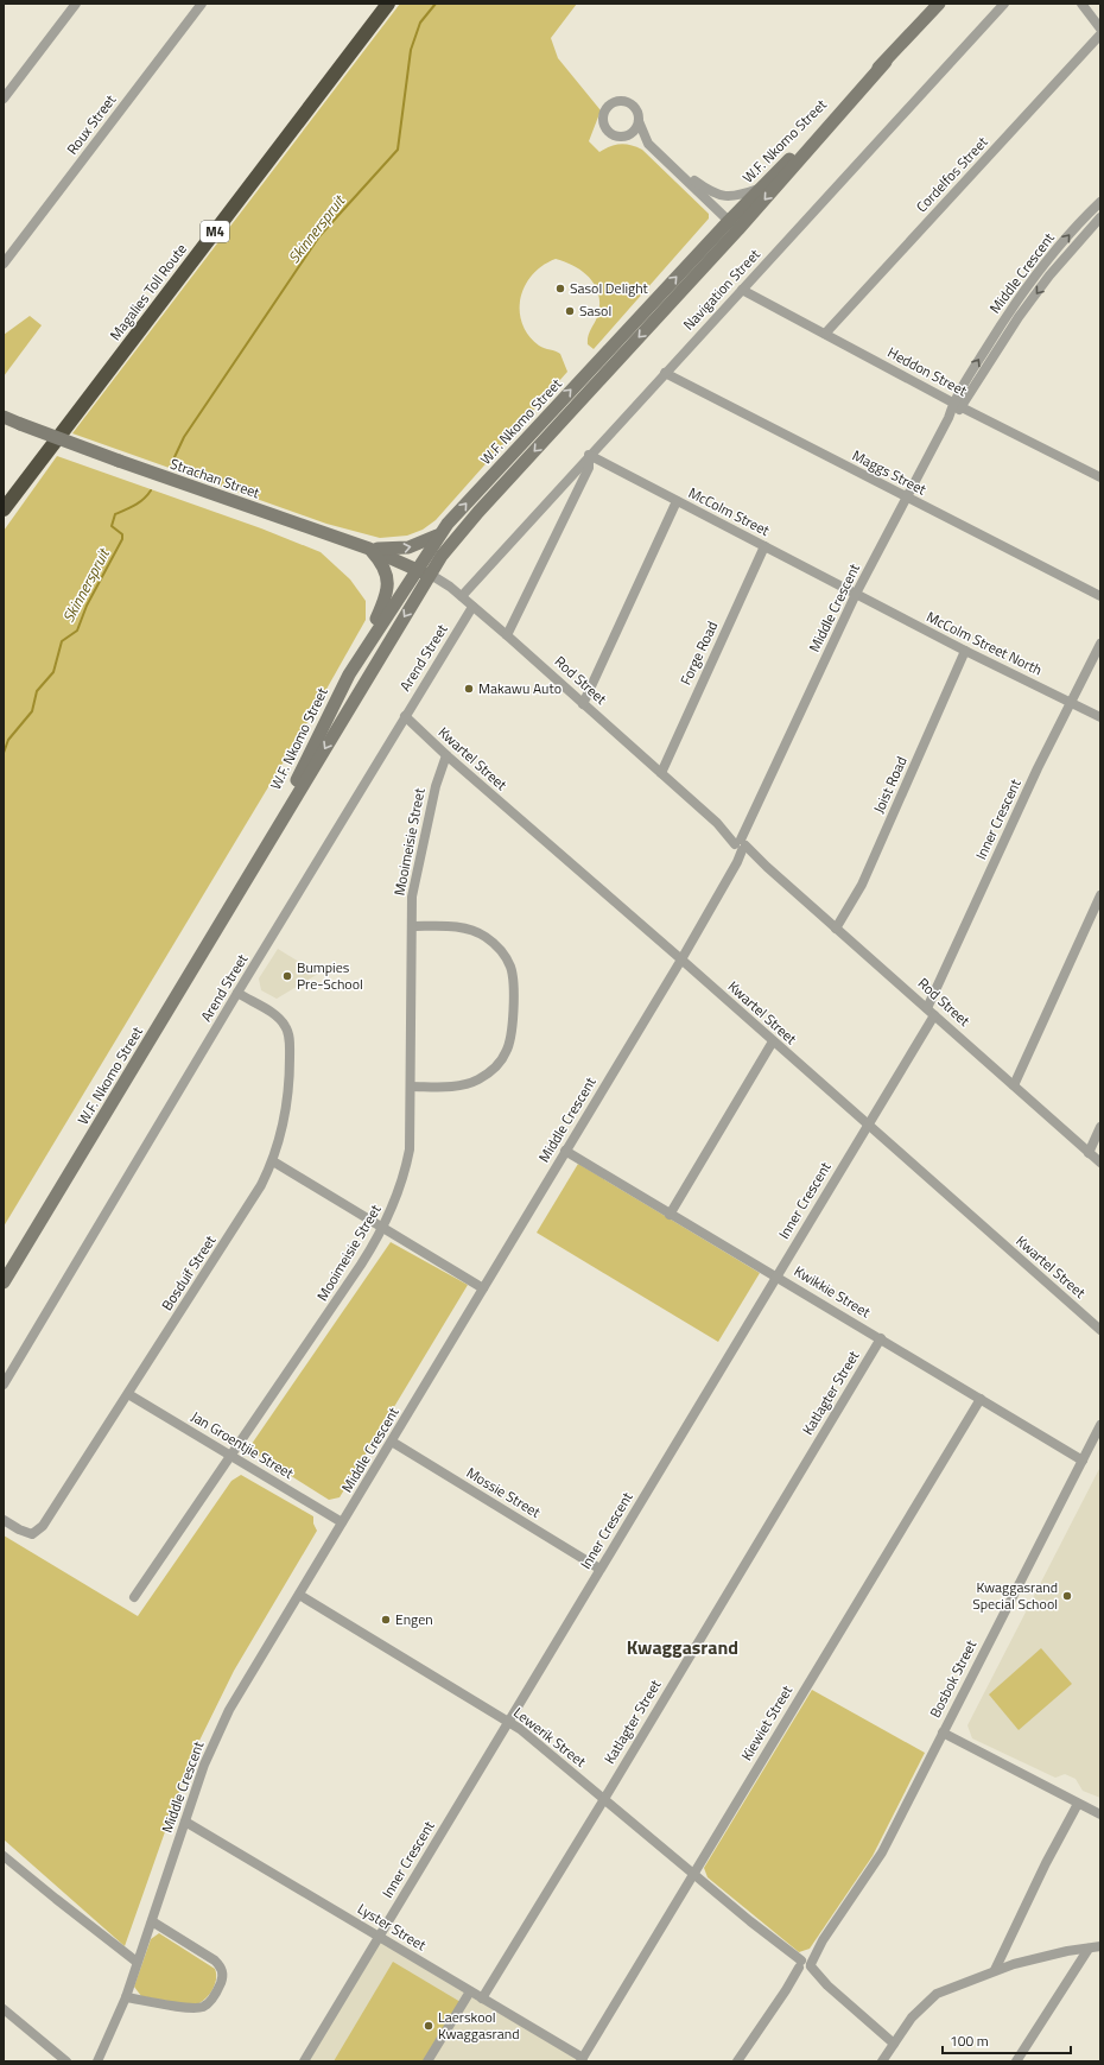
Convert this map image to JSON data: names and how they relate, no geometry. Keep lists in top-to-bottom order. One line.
{"streets":{"highway":["M4","Magalies Toll Route"],"main road":["W.F. Nkomo Street","Strachan Street","Rod Street"],"street":["Roux Street","Cordelfos Street","Middle Crescent","Navigation Street","Heddon Street","Maggs Street","McColm Street","McColm Street North","Forge Road","Arend Street","Kwartel Street","Joist Road","Inner Crescent","Mooimeisie Street","Bosduif Street","Kwikkie Street","Katlagter Street","Jan Groentjie Street","Mossie Street","Bosbok Street","Kiewiet Street","Lewerik Street","Lyster Street"]},"crossings":[["W.F. Nkomo Street","Strachan Street"],["W.F. Nkomo Street","Rod Street"],["Cordelfos Street","Heddon Street"],["Middle Crescent","Heddon Street"],["Middle Crescent","Maggs Street"],["Middle Crescent","McColm Street"],["Middle Crescent","McColm Street North"],["Middle Crescent","Rod Street"],["Middle Crescent","Kwartel Street"],["Middle Crescent","Kwikkie Street"],["Middle Crescent","Jan Groentjie Street"],["Middle Crescent","Mossie Street"],["Middle Crescent","Lewerik Street"],["Middle Crescent","Lyster Street"],["Navigation Street","Heddon Street"],["Navigation Street","Maggs Street"],["Navigation Street","McColm Street"],["Navigation Street","Rod Street"],["Strachan Street","Rod Street"],["McColm Street","McColm Street North"],["McColm Street","Forge Road"],["McColm Street North","Joist Road"],["McColm Street North","Inner Crescent"],["Forge Road","Rod Street"],["Arend Street","Rod Street"],["Arend Street","Kwartel Street"],["Arend Street","Bosduif Street"],["Rod Street","Joist Road"],["Rod Street","Inner Crescent"],["Kwartel Street","Inner Crescent"],["Kwartel Street","Mooimeisie Street"],["Inner Crescent","Kwikkie Street"],["Inner Crescent","Mossie Street"],["Inner Crescent","Lewerik Street"],["Inner Crescent","Lyster Street"],["Mooimeisie Street","Jan Groentjie Street"],["Bosduif Street","Jan Groentjie Street"],["Kwikkie Street","Katlagter Street"],["Kwikkie Street","Bosbok Street"],["Kwikkie Street","Kiewiet Street"],["Katlagter Street","Lewerik Street"],["Katlagter Street","Lyster Street"],["Bosbok Street","Lewerik Street"],["Kiewiet Street","Lewerik Street"],["Kiewiet Street","Lyster Street"]],"districts":["Kwaggasrand"],"water":["Skinnerspruit"],"places":["Sasol Delight","Sasol","Makawu Auto","Bumpies Pre-School","Kwaggasrand Special School","Engen","Laerskool Kwaggasrand"],"scale_bar":"100 m"}
